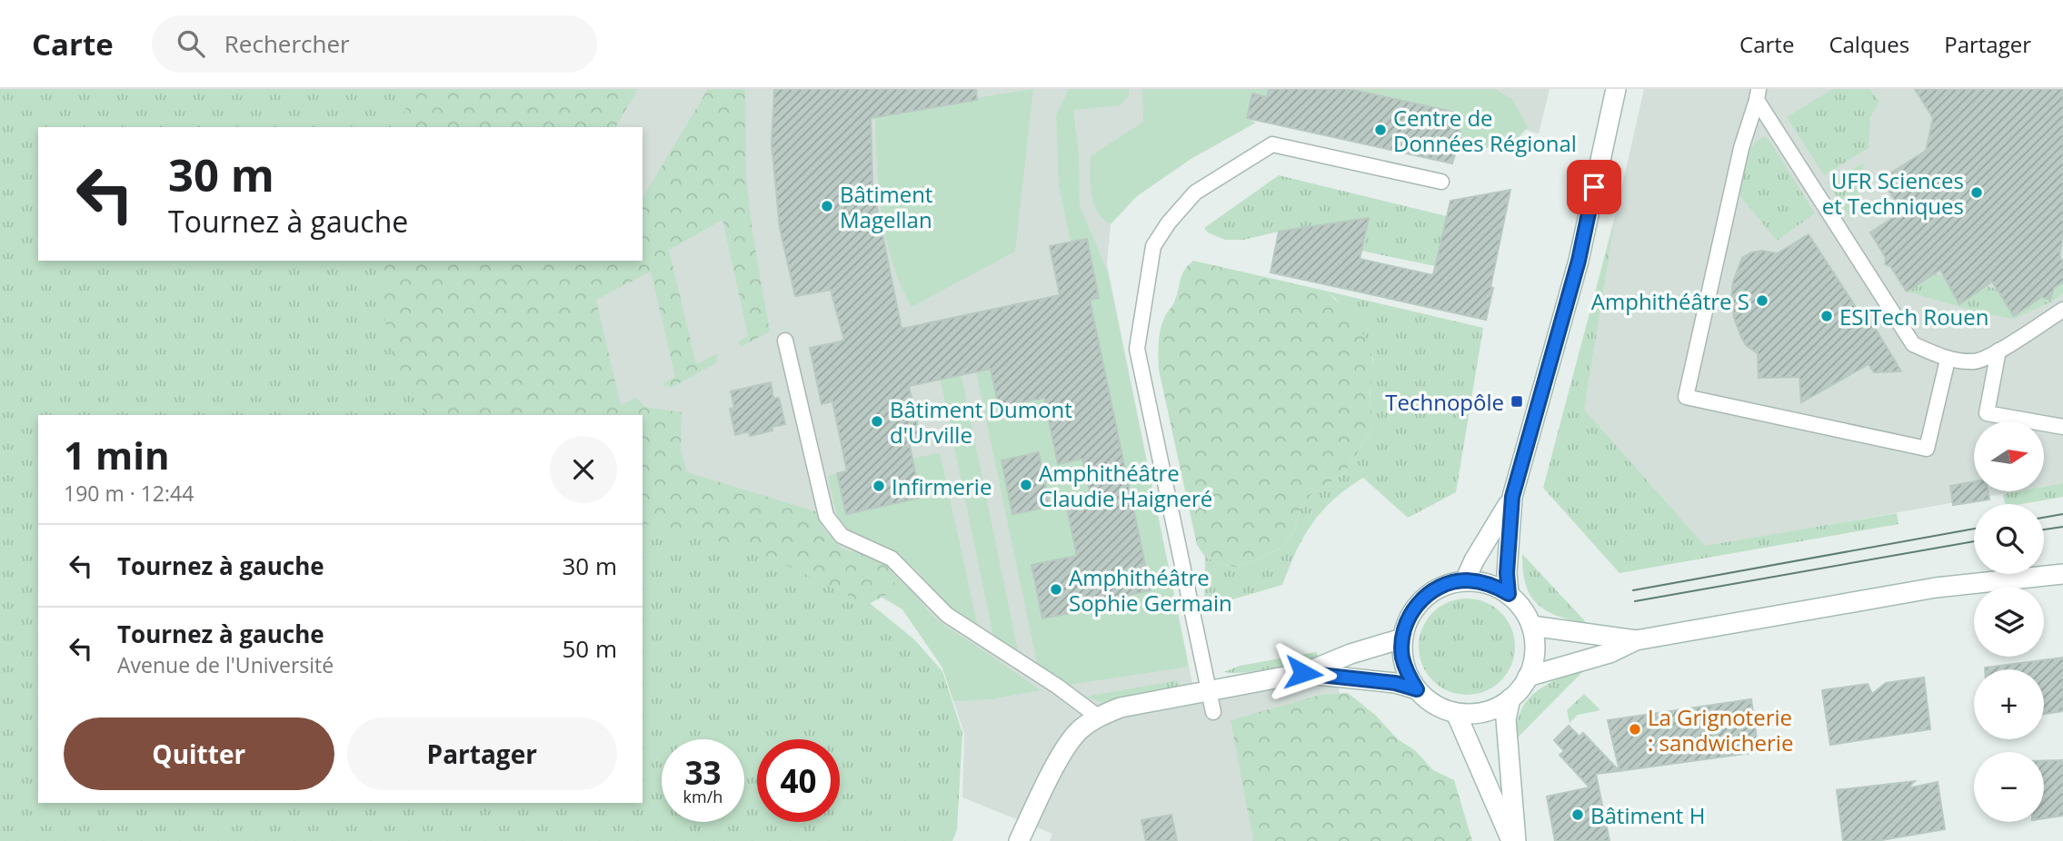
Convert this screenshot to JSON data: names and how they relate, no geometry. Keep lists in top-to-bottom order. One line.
{"places":{"other":["Centre de Données Régional","UFR Sciences et Techniques","Bâtiment Magellan","Amphithéâtre S","ESITech Rouen","Bâtiment Dumont d'Urville","Amphithéâtre Claudie Haigneré","Infirmerie","Amphithéâtre Sophie Germain","La Grignoterie : sandwicherie","Bâtiment H"],"transit":["Technopôle"]},"north":"right","page":{"header":"Carte","search":"Rechercher","nav":["Carte","Calques","Partager"],"turn":["30 m","Tournez à gauche"],"heading":["1 min","190 m · 12:44"],"map_buttons":["+","−"],"list":[{"name":"Tournez à gauche","value":"30 m"},{"name":"Tournez à gauche","note":"Avenue de l'Université","value":"50 m"}],"buttons":["Quitter","Partager"],"speed":"33 km/h","limit":"40"}}
